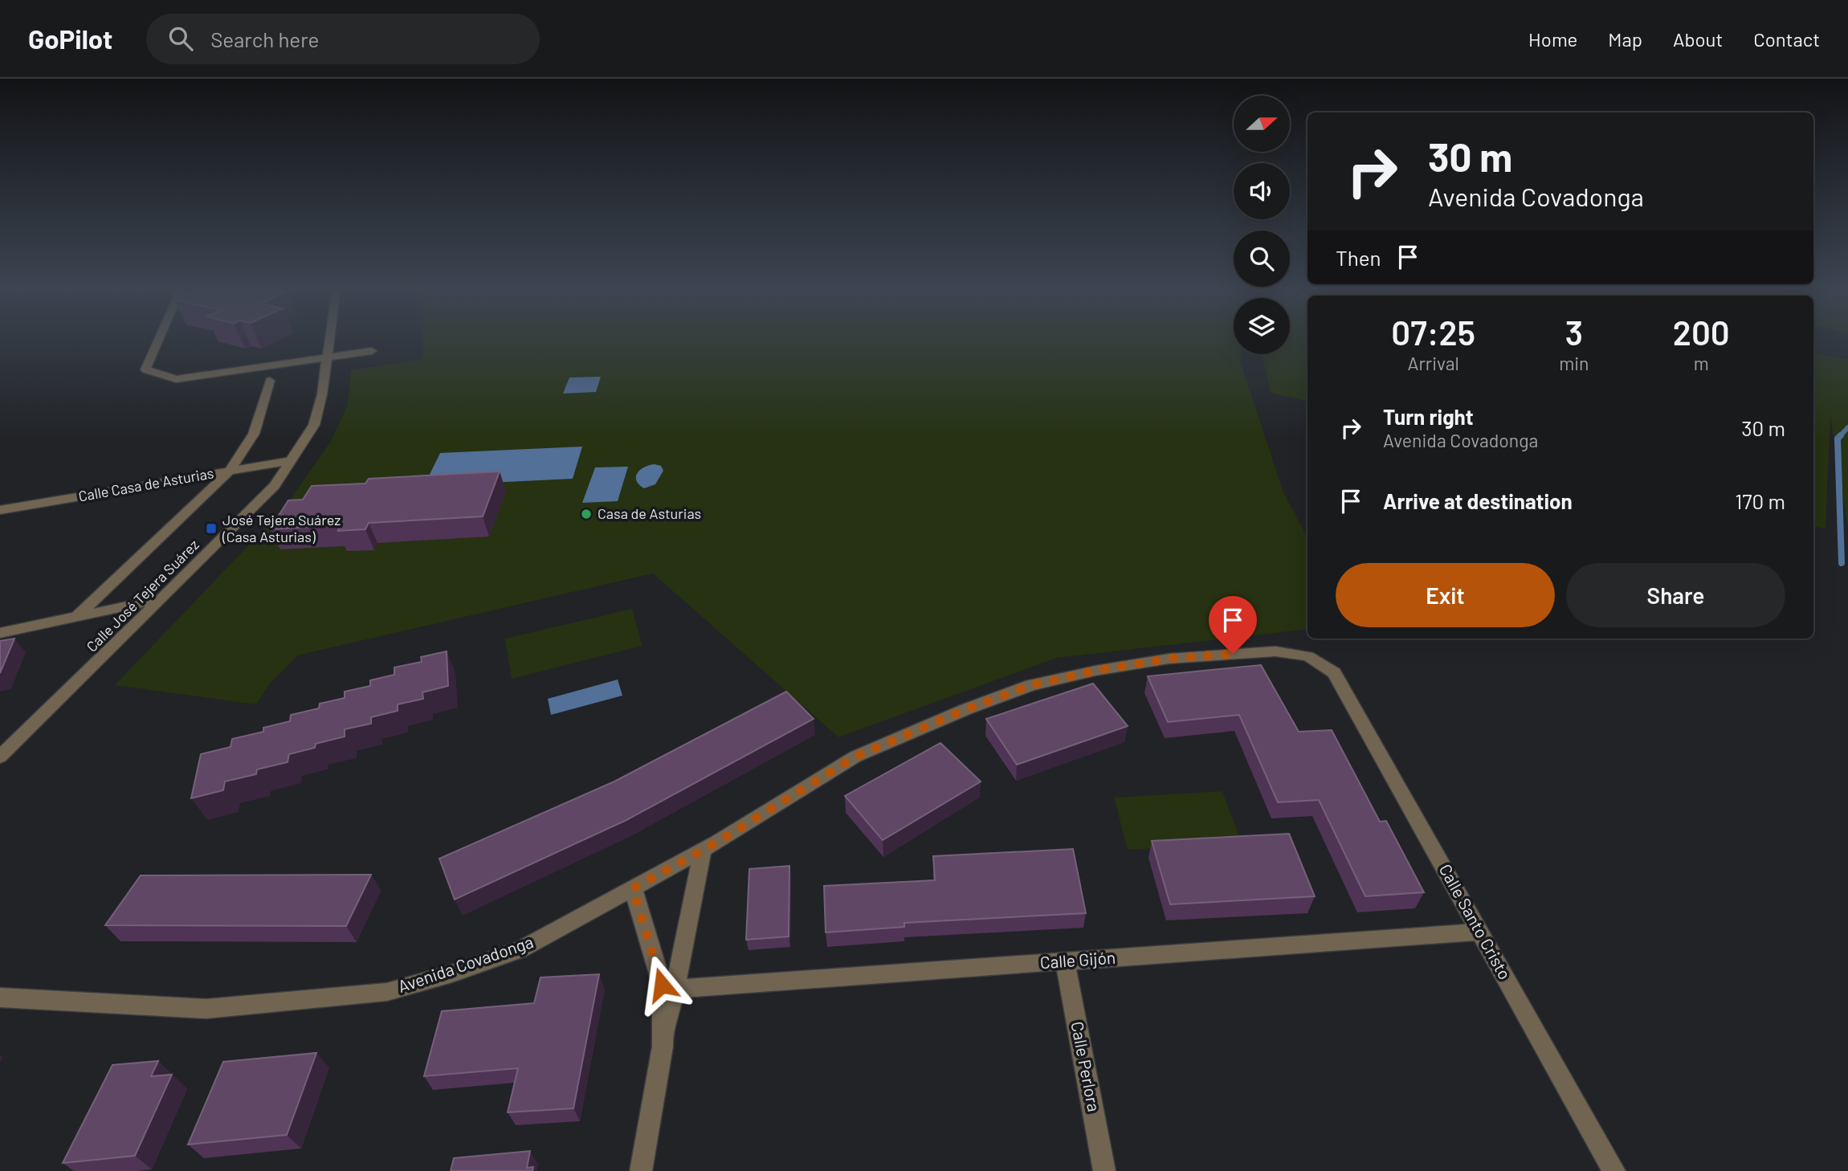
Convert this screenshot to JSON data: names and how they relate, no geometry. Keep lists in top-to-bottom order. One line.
{"streets":{"street":["Calle Casa de Asturias","Calle José Tejera Suárez","Calle Santo Cristo","Calle Gijón","Avenida Covadonga","Calle Perlora"]},"crossings":[["Calle Casa de Asturias","Calle José Tejera Suárez"],["Calle Santo Cristo","Calle Gijón"],["Calle Santo Cristo","Avenida Covadonga"],["Calle Gijón","Calle Perlora"]],"places":{"other":["Casa de Asturias"],"transit":["José Tejera Suárez (Casa Asturias)"]},"north":"right","page":{"header":"GoPilot","search":"Search here","nav":["Home","Map","About","Contact"],"turn":["30 m","Avenida Covadonga"],"then":"Then","eta":["07:25","Arrival","3","min","200","m"],"list":[{"name":"Turn right","note":"Avenida Covadonga","value":"30 m"},{"name":"Arrive at destination","value":"170 m"}],"buttons":["Exit","Share"]}}
